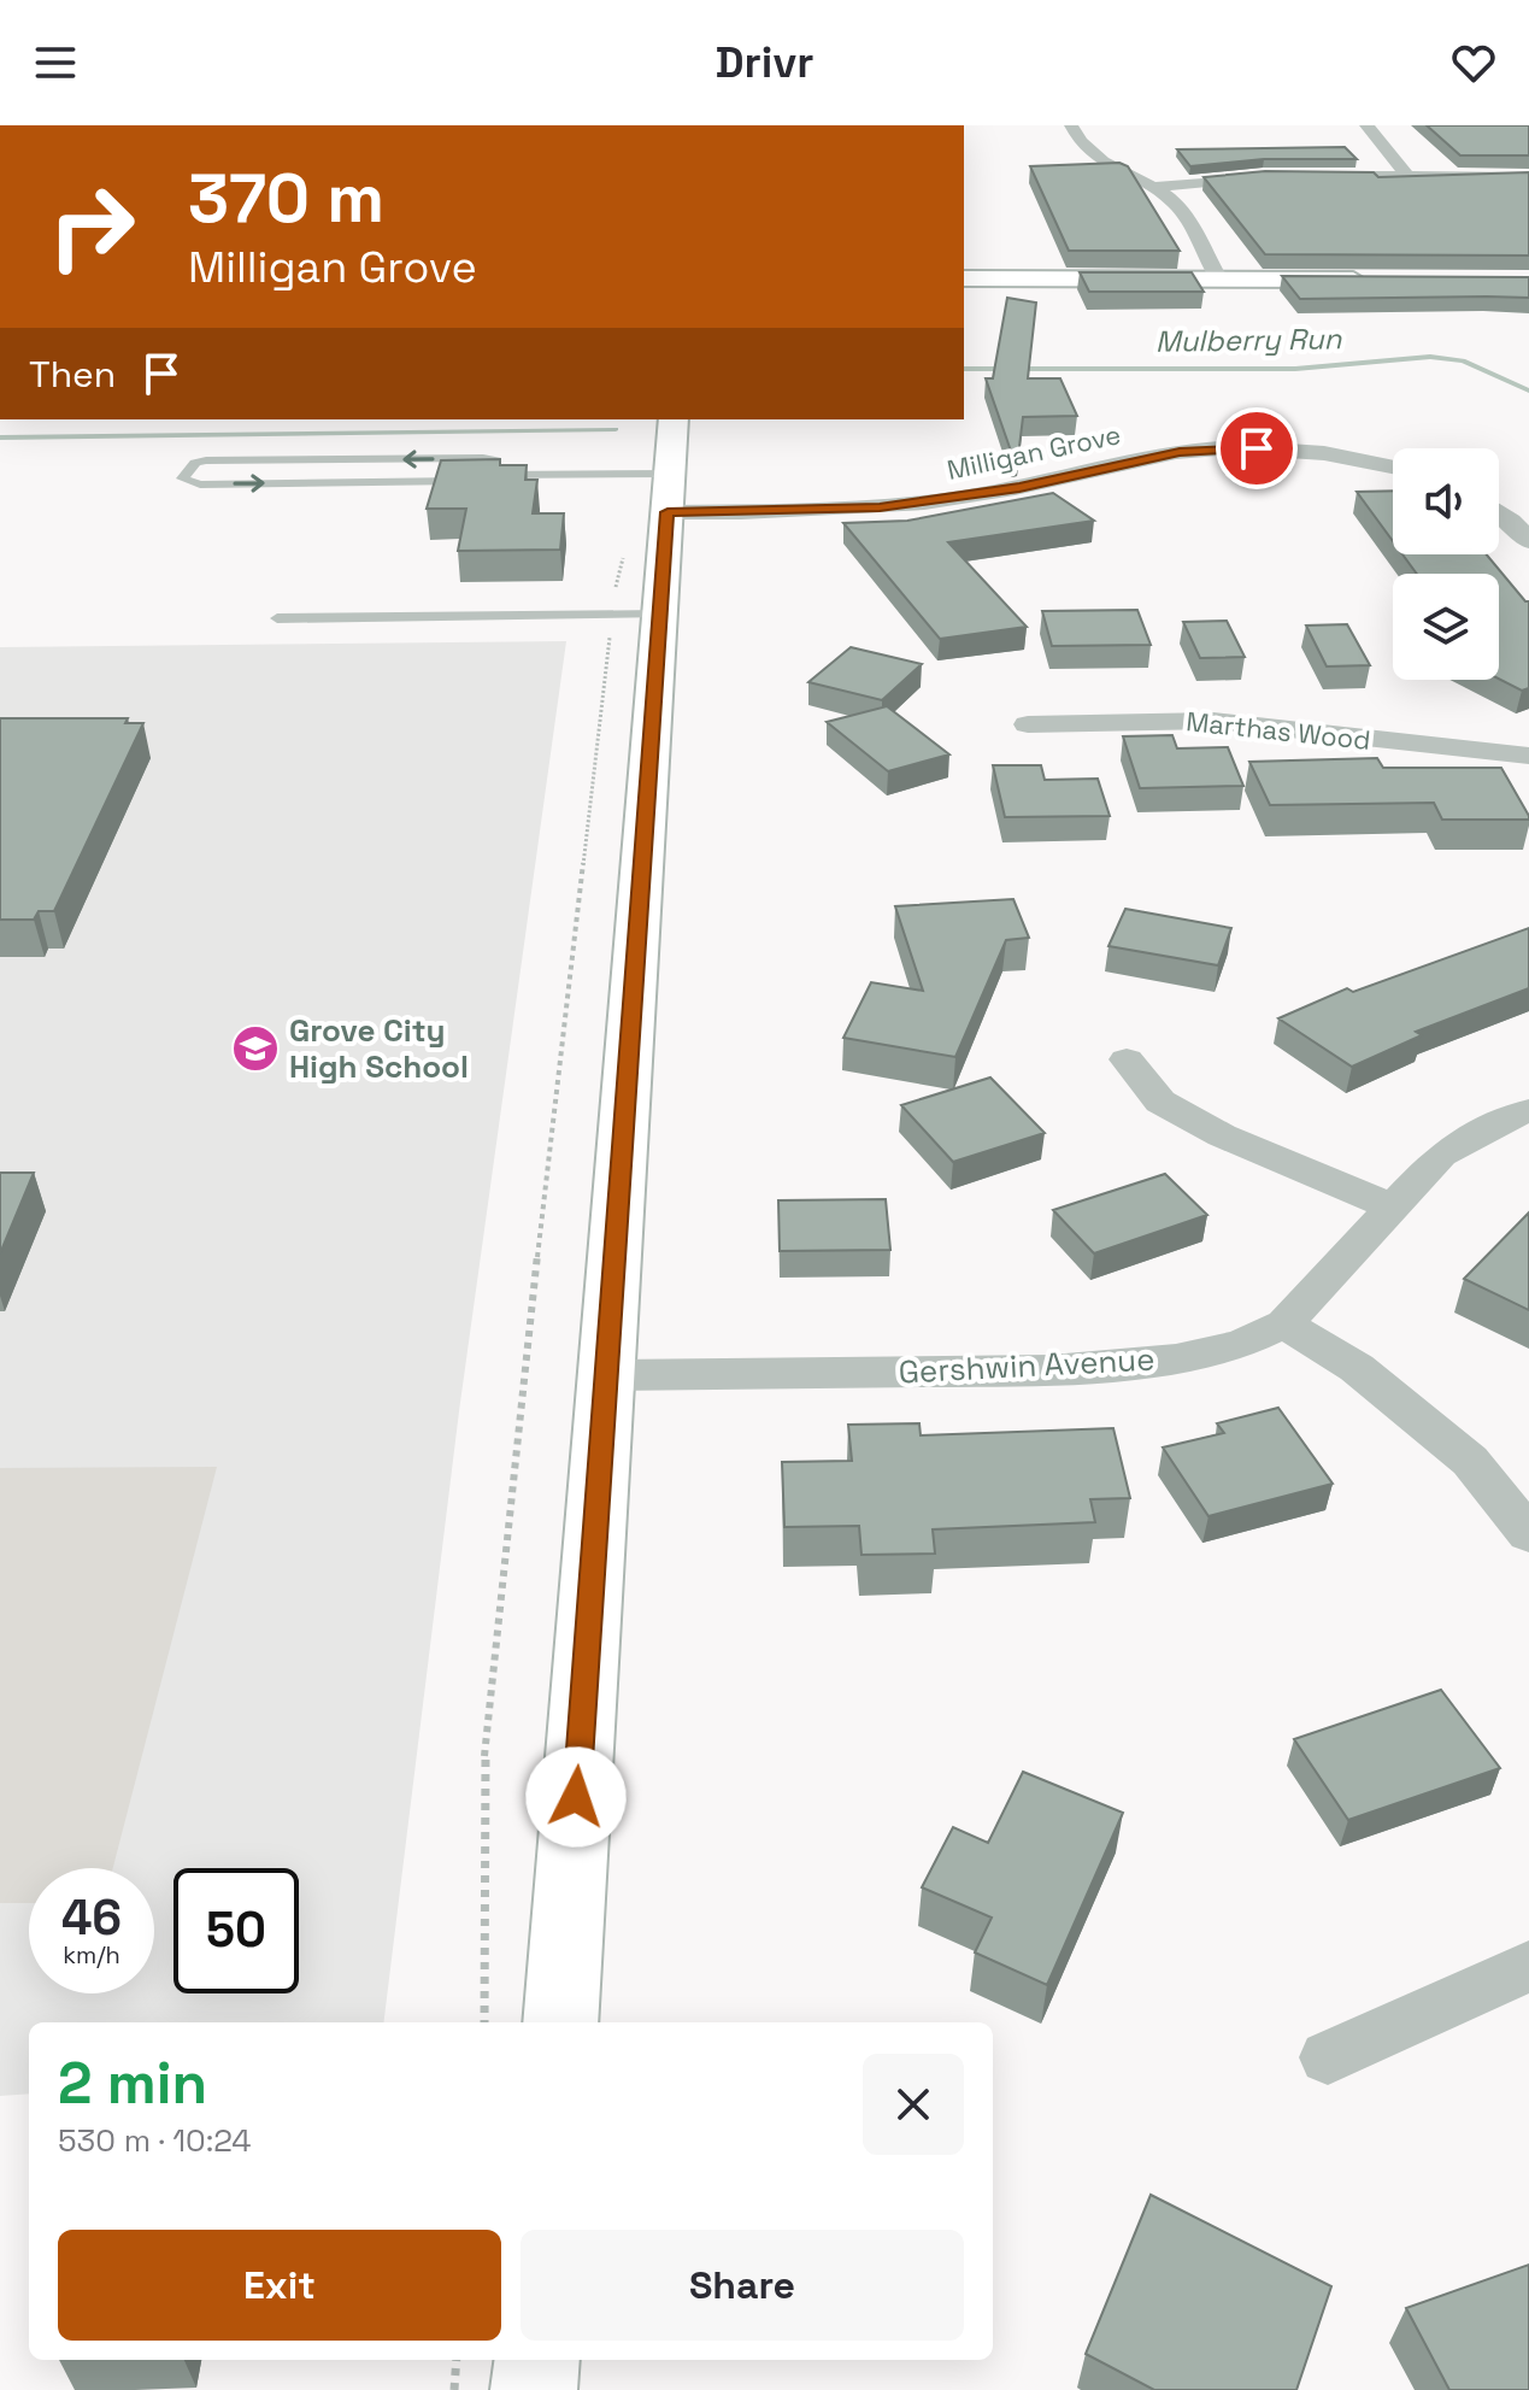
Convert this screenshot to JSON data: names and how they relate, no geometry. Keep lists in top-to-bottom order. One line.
{"streets":{"street":["Milligan Grove","Marthas Wood","Gershwin Avenue"]},"water":["Mulberry Run"],"places":{"school or university":["Grove City High School"]},"page":{"header":"Drivr","turn":["370 m","Milligan Grove"],"then":"Then","speed":"46 km/h","limit":"50","heading":["2 min","530 m · 10:24"],"buttons":["Exit","Share"]}}
